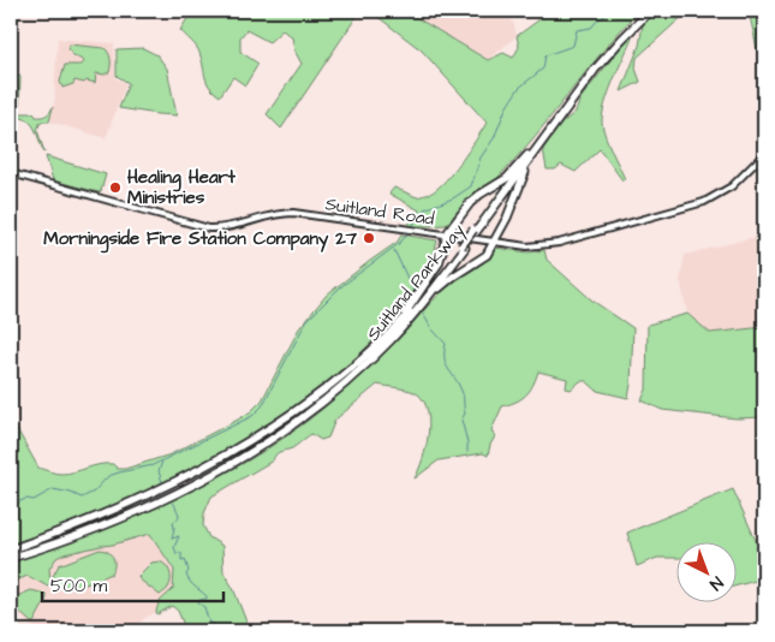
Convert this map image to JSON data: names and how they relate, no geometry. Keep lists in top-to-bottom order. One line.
{"streets":{"highway":["Suitland Parkway"],"main road":["Suitland Road"]},"places":["Healing Heart Ministries","Morningside Fire Station Company 27"],"scale_bar":"500 m","north":"bottom right"}
